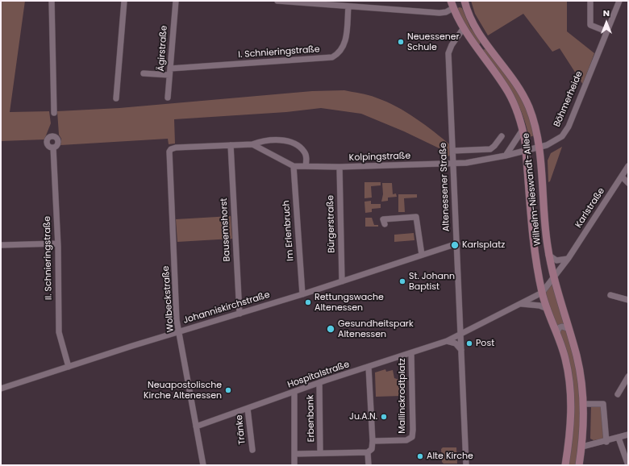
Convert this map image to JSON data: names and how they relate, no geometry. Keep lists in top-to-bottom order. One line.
{"streets":{"main road":["Wilhelm-Nieswandt-Allee"],"street":["Ägirstraße","I. Schnieringstraße","Böhmerheide","Kolpingstraße","Altenessener Straße","Karlstraße","Bürgerstraße","Bausemshorst","Im Erlenbruch","II. Schnieringstraße","Wolbeckstraße","Johanniskirchstraße","Hospitalstraße","Mallinckrodtplatz","Erbenbank","Tränke"]},"crossings":[["Ägirstraße","I. Schnieringstraße"],["Böhmerheide","Kolpingstraße"],["Böhmerheide","Altenessener Straße"],["Böhmerheide","Wilhelm-Nieswandt-Allee"],["Kolpingstraße","Altenessener Straße"],["Kolpingstraße","Bürgerstraße"],["Kolpingstraße","Im Erlenbruch"],["Altenessener Straße","Wilhelm-Nieswandt-Allee"],["Altenessener Straße","Karlstraße"],["Altenessener Straße","Johanniskirchstraße"],["Altenessener Straße","Hospitalstraße"],["Wilhelm-Nieswandt-Allee","Karlstraße"],["Karlstraße","Hospitalstraße"],["Bürgerstraße","Johanniskirchstraße"],["Bausemshorst","Wolbeckstraße"],["Bausemshorst","Johanniskirchstraße"],["Im Erlenbruch","Johanniskirchstraße"],["II. Schnieringstraße","Johanniskirchstraße"],["Wolbeckstraße","Johanniskirchstraße"],["Wolbeckstraße","Hospitalstraße"],["Hospitalstraße","Mallinckrodtplatz"],["Hospitalstraße","Erbenbank"],["Hospitalstraße","Tränke"]],"places":["Neuessener Schule","Karlsplatz","St. Johann Baptist","Rettungswache Altenessen","Gesundheitspark Altenessen","Post","Neuapostolische Kirche Altenessen","Ju.A.N.","Alte Kirche"],"north":"top"}
